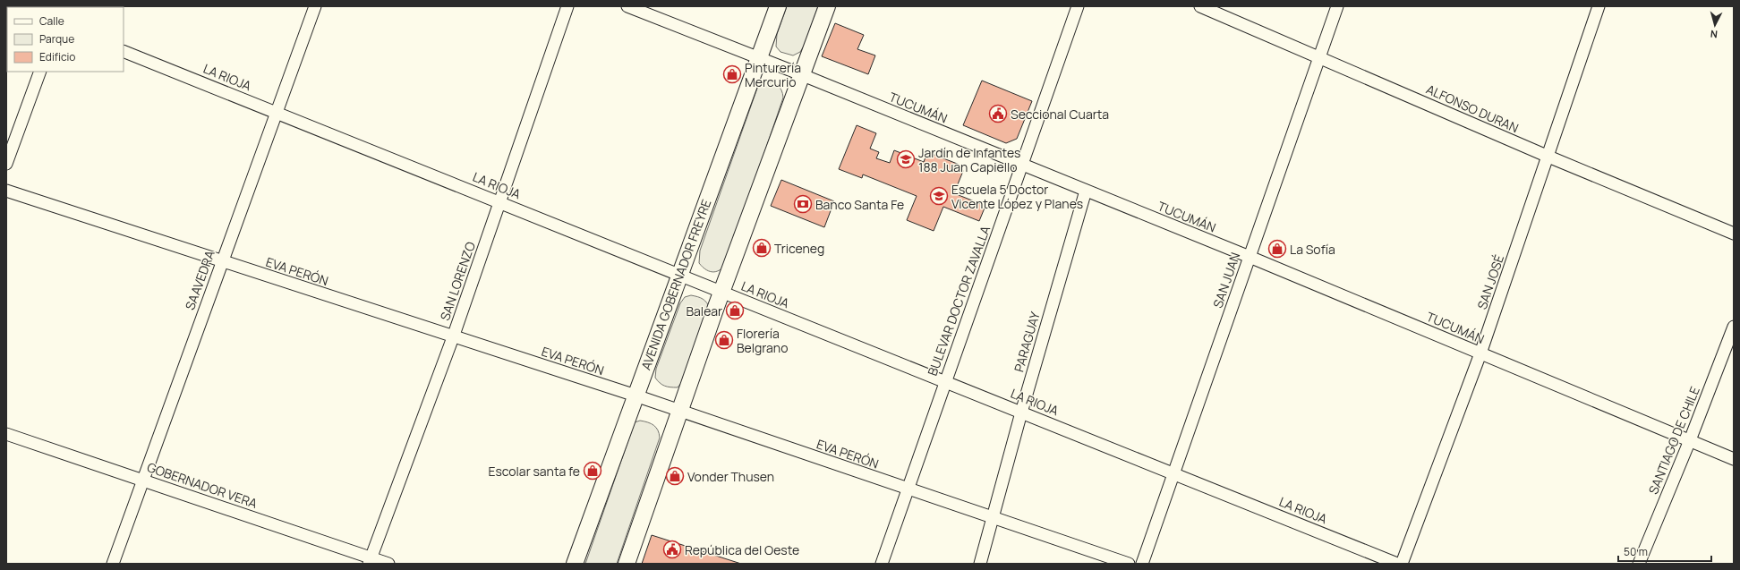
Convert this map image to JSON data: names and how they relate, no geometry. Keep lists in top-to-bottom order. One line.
{"streets":{"main road":["AVENIDA GOBERNADOR FREYRE"],"street":["LA RIOJA","TUCUMÁN","ALFONSO DURAN","EVA PERÓN","SAAVEDRA","SAN JUAN","SAN LORENZO","SAN JOSÉ","BULEVAR DOCTOR ZAVALLA","PARAGUAY","SANTIAGO DE CHILE","GOBERNADOR VERA"]},"crossings":[["LA RIOJA","SAAVEDRA"],["LA RIOJA","SAN JUAN"],["LA RIOJA","SAN LORENZO"],["LA RIOJA","AVENIDA GOBERNADOR FREYRE"],["LA RIOJA","BULEVAR DOCTOR ZAVALLA"],["LA RIOJA","PARAGUAY"],["TUCUMÁN","SAN JUAN"],["TUCUMÁN","SAN JOSÉ"],["TUCUMÁN","AVENIDA GOBERNADOR FREYRE"],["TUCUMÁN","BULEVAR DOCTOR ZAVALLA"],["TUCUMÁN","PARAGUAY"],["TUCUMÁN","SANTIAGO DE CHILE"],["ALFONSO DURAN","SAN JUAN"],["ALFONSO DURAN","SAN JOSÉ"],["EVA PERÓN","SAAVEDRA"],["EVA PERÓN","SAN LORENZO"],["EVA PERÓN","AVENIDA GOBERNADOR FREYRE"],["EVA PERÓN","BULEVAR DOCTOR ZAVALLA"],["EVA PERÓN","PARAGUAY"],["SAAVEDRA","GOBERNADOR VERA"],["SAN LORENZO","GOBERNADOR VERA"]],"places":{"shop":["Pinturería Mercurio","Triceneg","La Sofía","Balear","Florería Belgrano","Escolar santa fe","Vonder Thusen"],"public building":["Seccional Cuarta","República del Oeste"],"school or university":["Jardín de Infantes 188 Juan Capiello","Escuela 5 Doctor Vicente López y Planes"],"bank":["Banco Santa Fe"]},"legend":["Calle","Parque","Edificio"],"scale_bar":"50 m","north":"bottom"}
